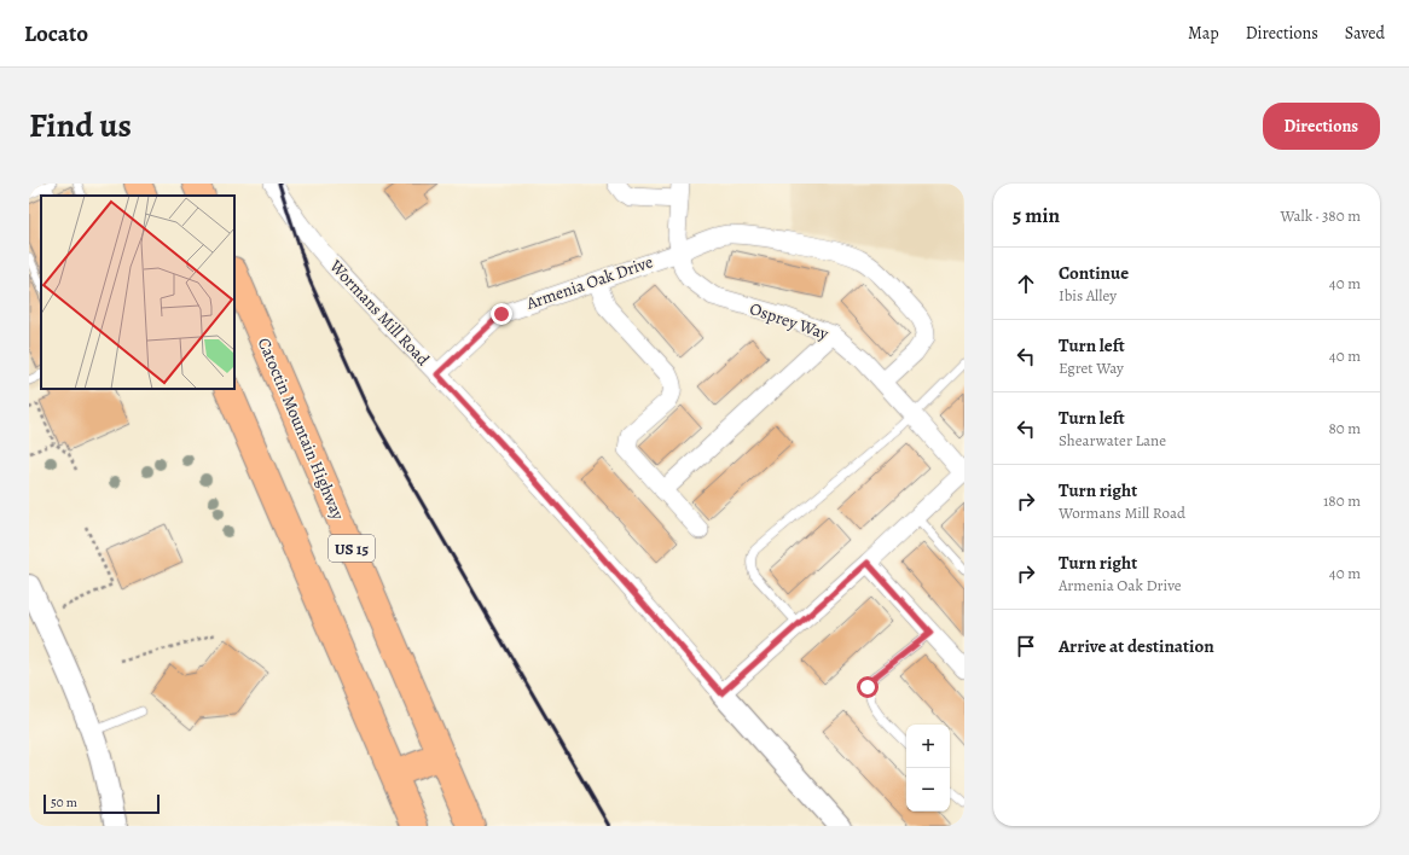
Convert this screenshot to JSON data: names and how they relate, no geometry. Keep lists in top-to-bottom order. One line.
{"streets":{"highway":["Catoctin Mountain Highway","US 15"],"street":["Armenia Oak Drive","Wormans Mill Road","Osprey Way"]},"crossings":[["Armenia Oak Drive","Wormans Mill Road"],["Armenia Oak Drive","Osprey Way"]],"scale_bar":"50 m","page":{"header":"Locato","nav":["Map","Directions","Saved"],"title":"Find us","buttons":"Directions","heading":["5 min","Walk · 380 m"],"list":[["Continue","Ibis Alley","40 m"],["Turn left","Egret Way","40 m"],["Turn left","Shearwater Lane","80 m"],["Turn right","Wormans Mill Road","180 m"],["Turn right","Armenia Oak Drive","40 m"],"Arrive at destination"],"map_buttons":["+","−"],"scale":"50 m"}}
